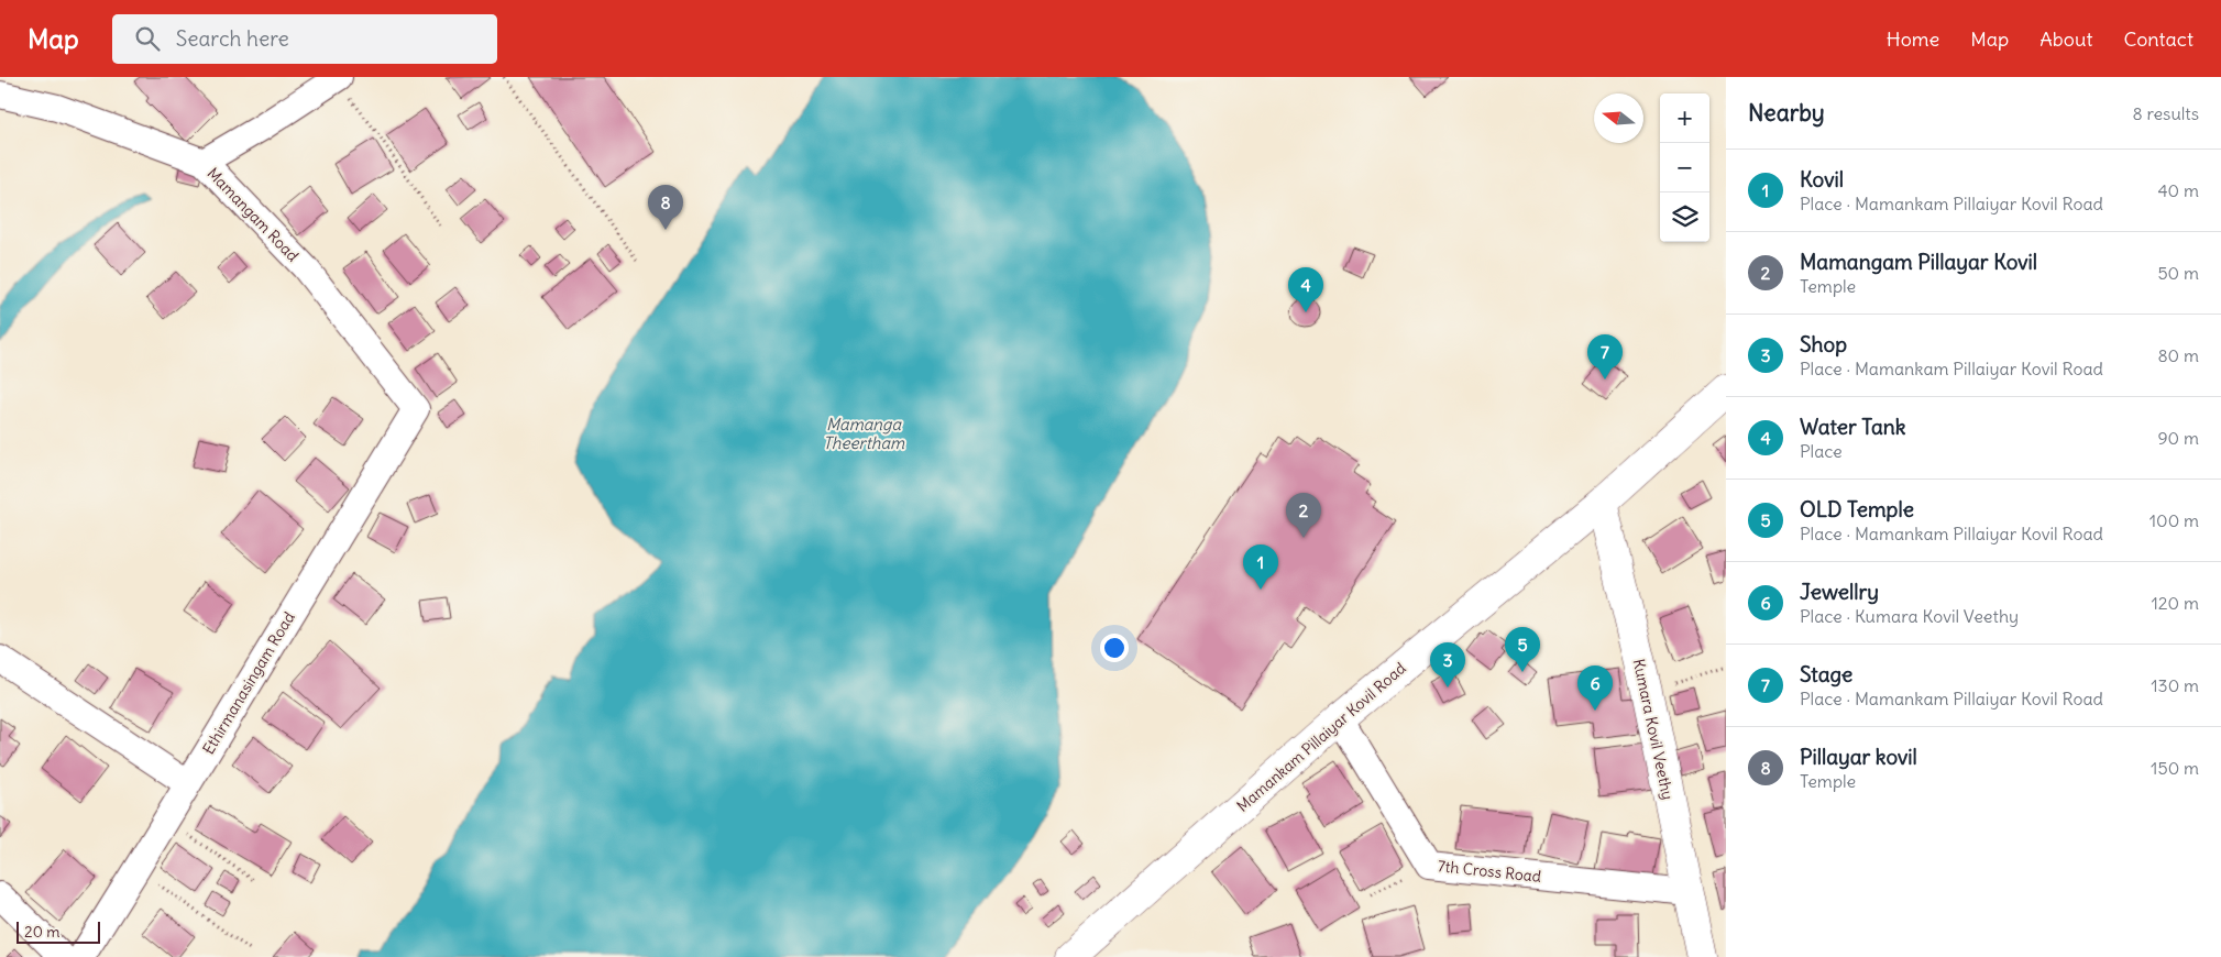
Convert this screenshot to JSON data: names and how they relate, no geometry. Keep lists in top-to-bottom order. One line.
{"streets":{"main road":["Kumara Kovil Veethy","Mamankam Pillaiyar Kovil Road"],"street":["Mamangam Road","Ethirmanasingam Road","7th Cross Road"]},"crossings":[["Mamangam Road","Ethirmanasingam Road"],["Kumara Kovil Veethy","Mamankam Pillaiyar Kovil Road"],["Kumara Kovil Veethy","7th Cross Road"],["Mamankam Pillaiyar Kovil Road","7th Cross Road"]],"water":["Mamanga Theertham"],"scale_bar":"20 m","north":"left","page":{"header":"Map","search":"Search here","nav":["Home","Map","About","Contact"],"heading":["Nearby","8 results"],"map_buttons":["+","−"],"list":[{"mark":"1","name":"Kovil","note":"Place · Mamankam Pillaiyar Kovil Road","value":"40 m"},{"mark":"2","name":"Mamangam Pillayar Kovil","note":"Temple","value":"50 m"},{"mark":"3","name":"Shop","note":"Place · Mamankam Pillaiyar Kovil Road","value":"80 m"},{"mark":"4","name":"Water Tank","note":"Place","value":"90 m"},{"mark":"5","name":"OLD Temple","note":"Place · Mamankam Pillaiyar Kovil Road","value":"100 m"},{"mark":"6","name":"Jewellry","note":"Place · Kumara Kovil Veethy","value":"120 m"},{"mark":"7","name":"Stage","note":"Place · Mamankam Pillaiyar Kovil Road","value":"130 m"},{"mark":"8","name":"Pillayar kovil","note":"Temple","value":"150 m"}],"pins":["8","4","7","2","1","5","3","6"],"scale":"20 m"}}
